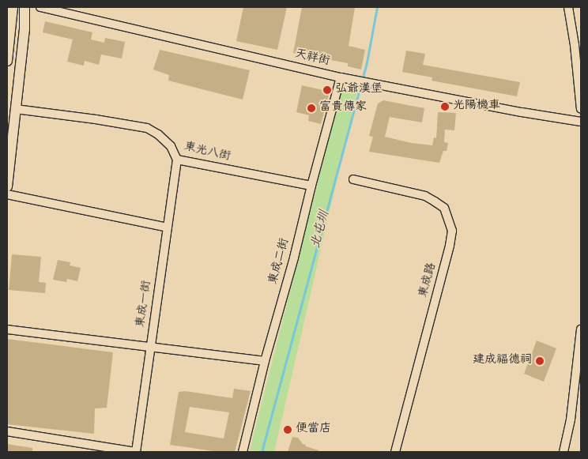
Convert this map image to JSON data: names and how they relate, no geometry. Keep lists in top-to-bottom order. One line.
{"streets":{"street":["天祥街","東光八街","東成二街","東成路","東成一街"]},"crossings":[["天祥街","東成二街"],["東光八街","東成二街"],["東光八街","東成一街"]],"water":["北屯圳"],"places":["弘爺漢堡","光陽機車","富貴傳家","建成福德祠","便當店"]}
